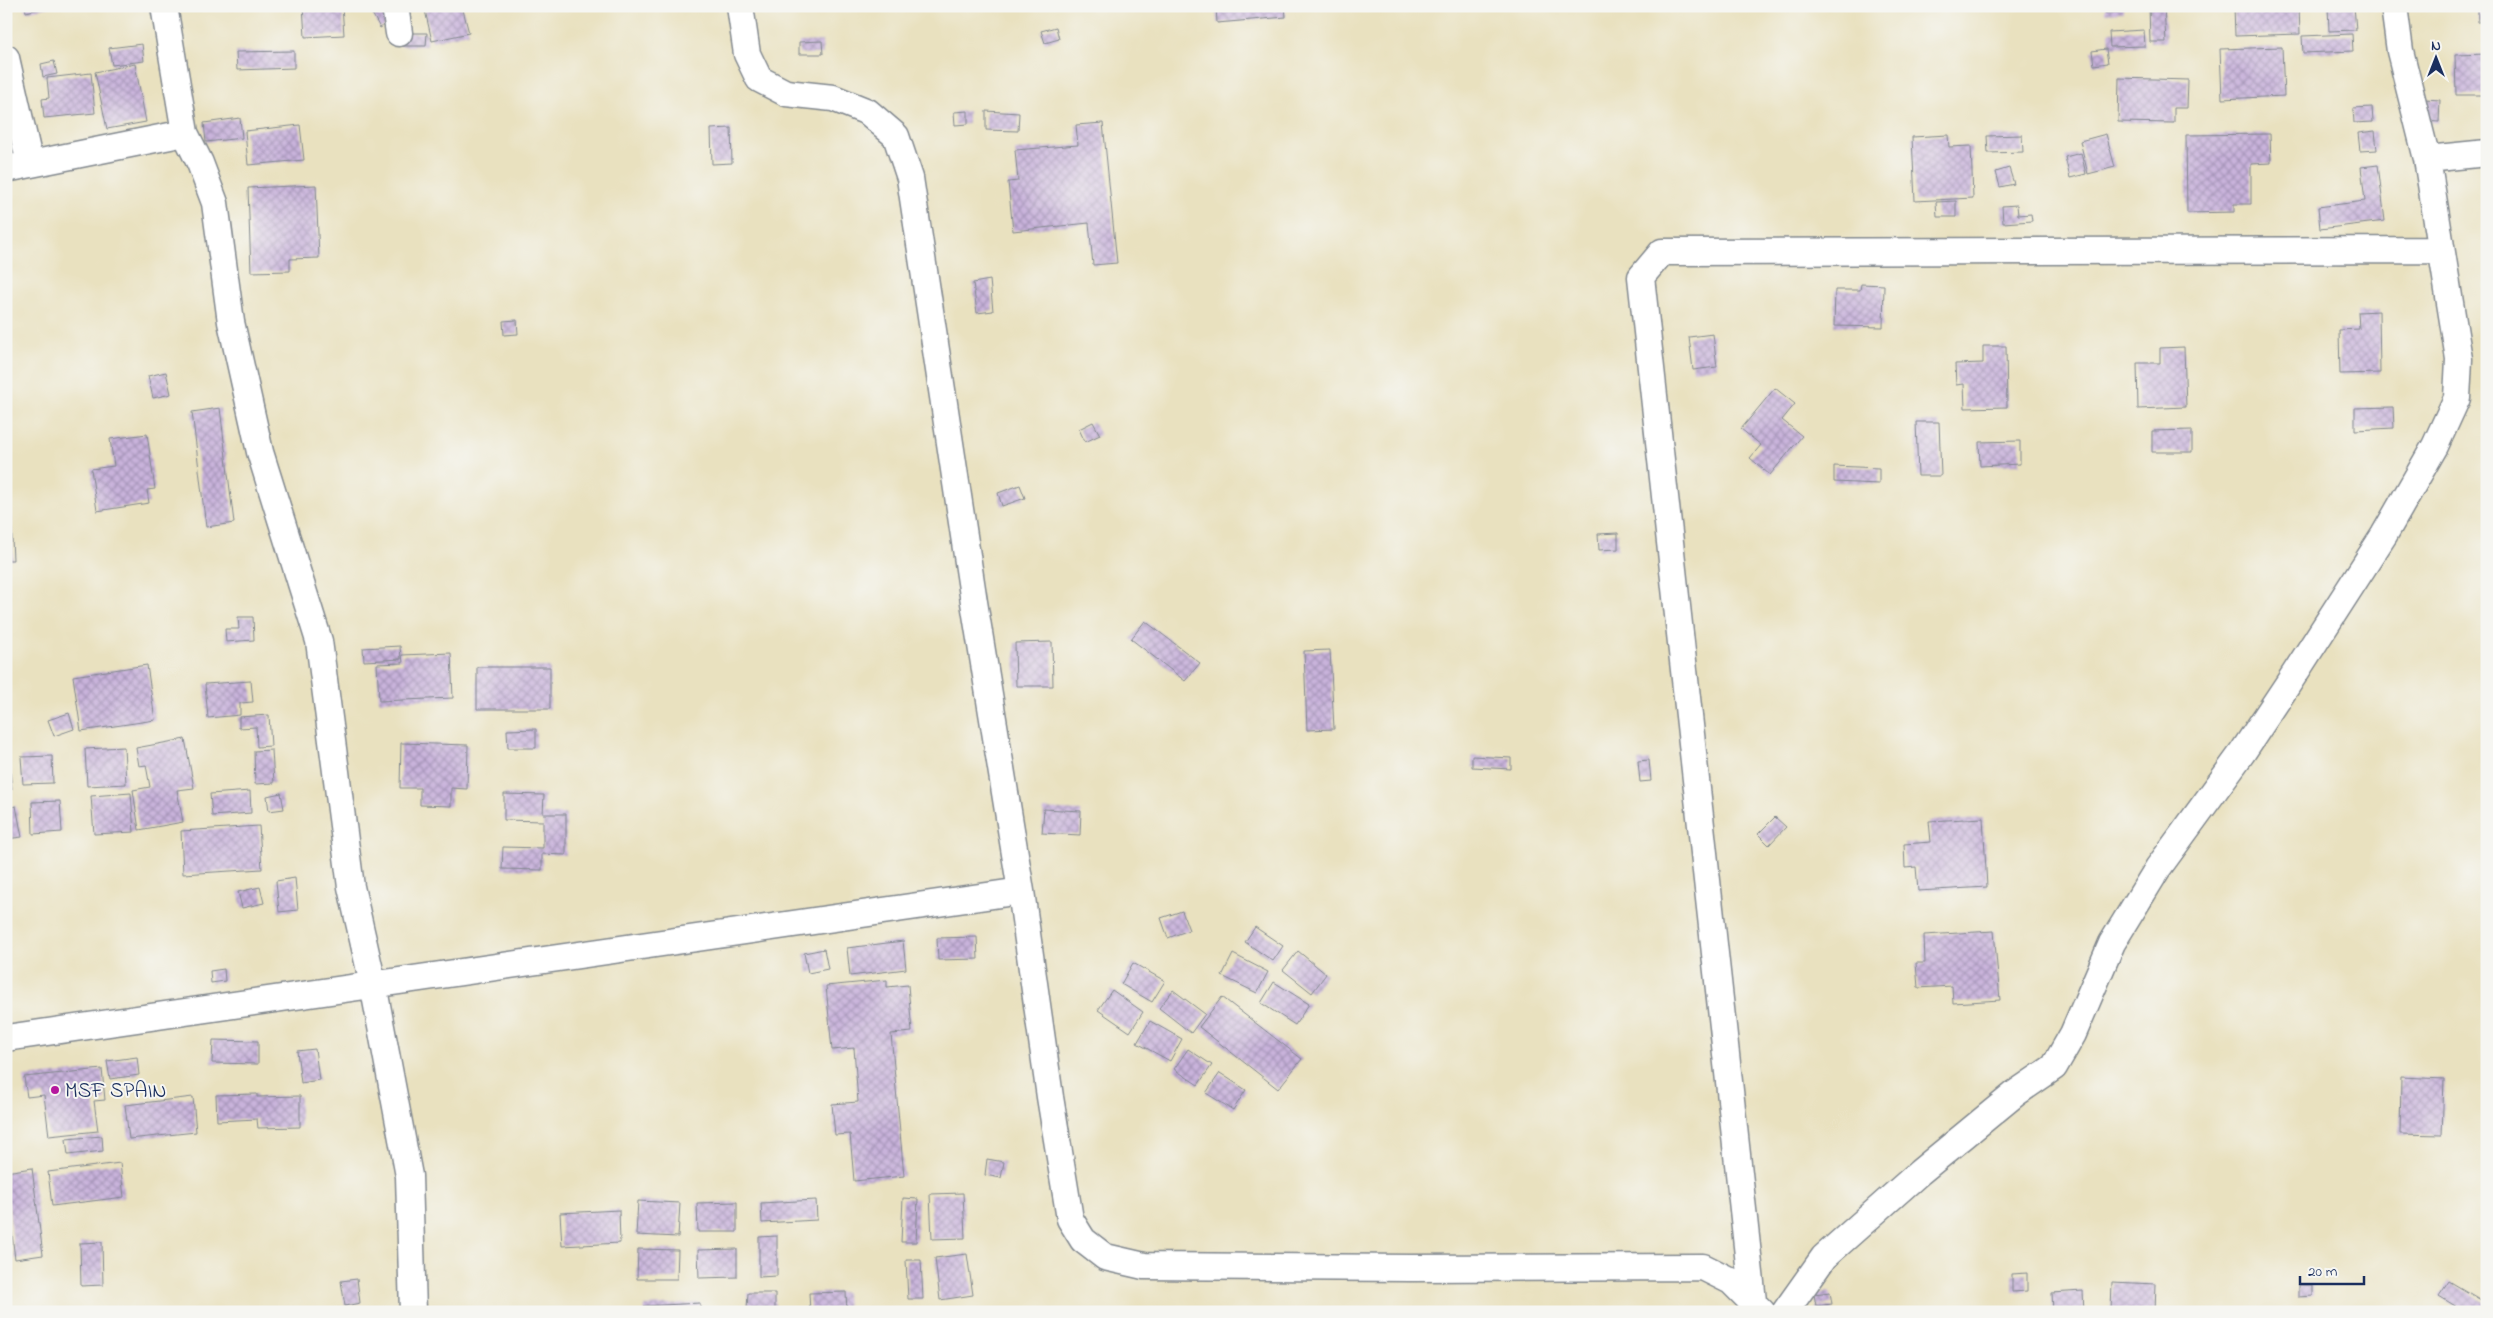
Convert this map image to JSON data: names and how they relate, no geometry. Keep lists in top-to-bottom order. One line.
{"places":["MSF SPAIN"],"scale_bar":"20 m","north":"top"}
